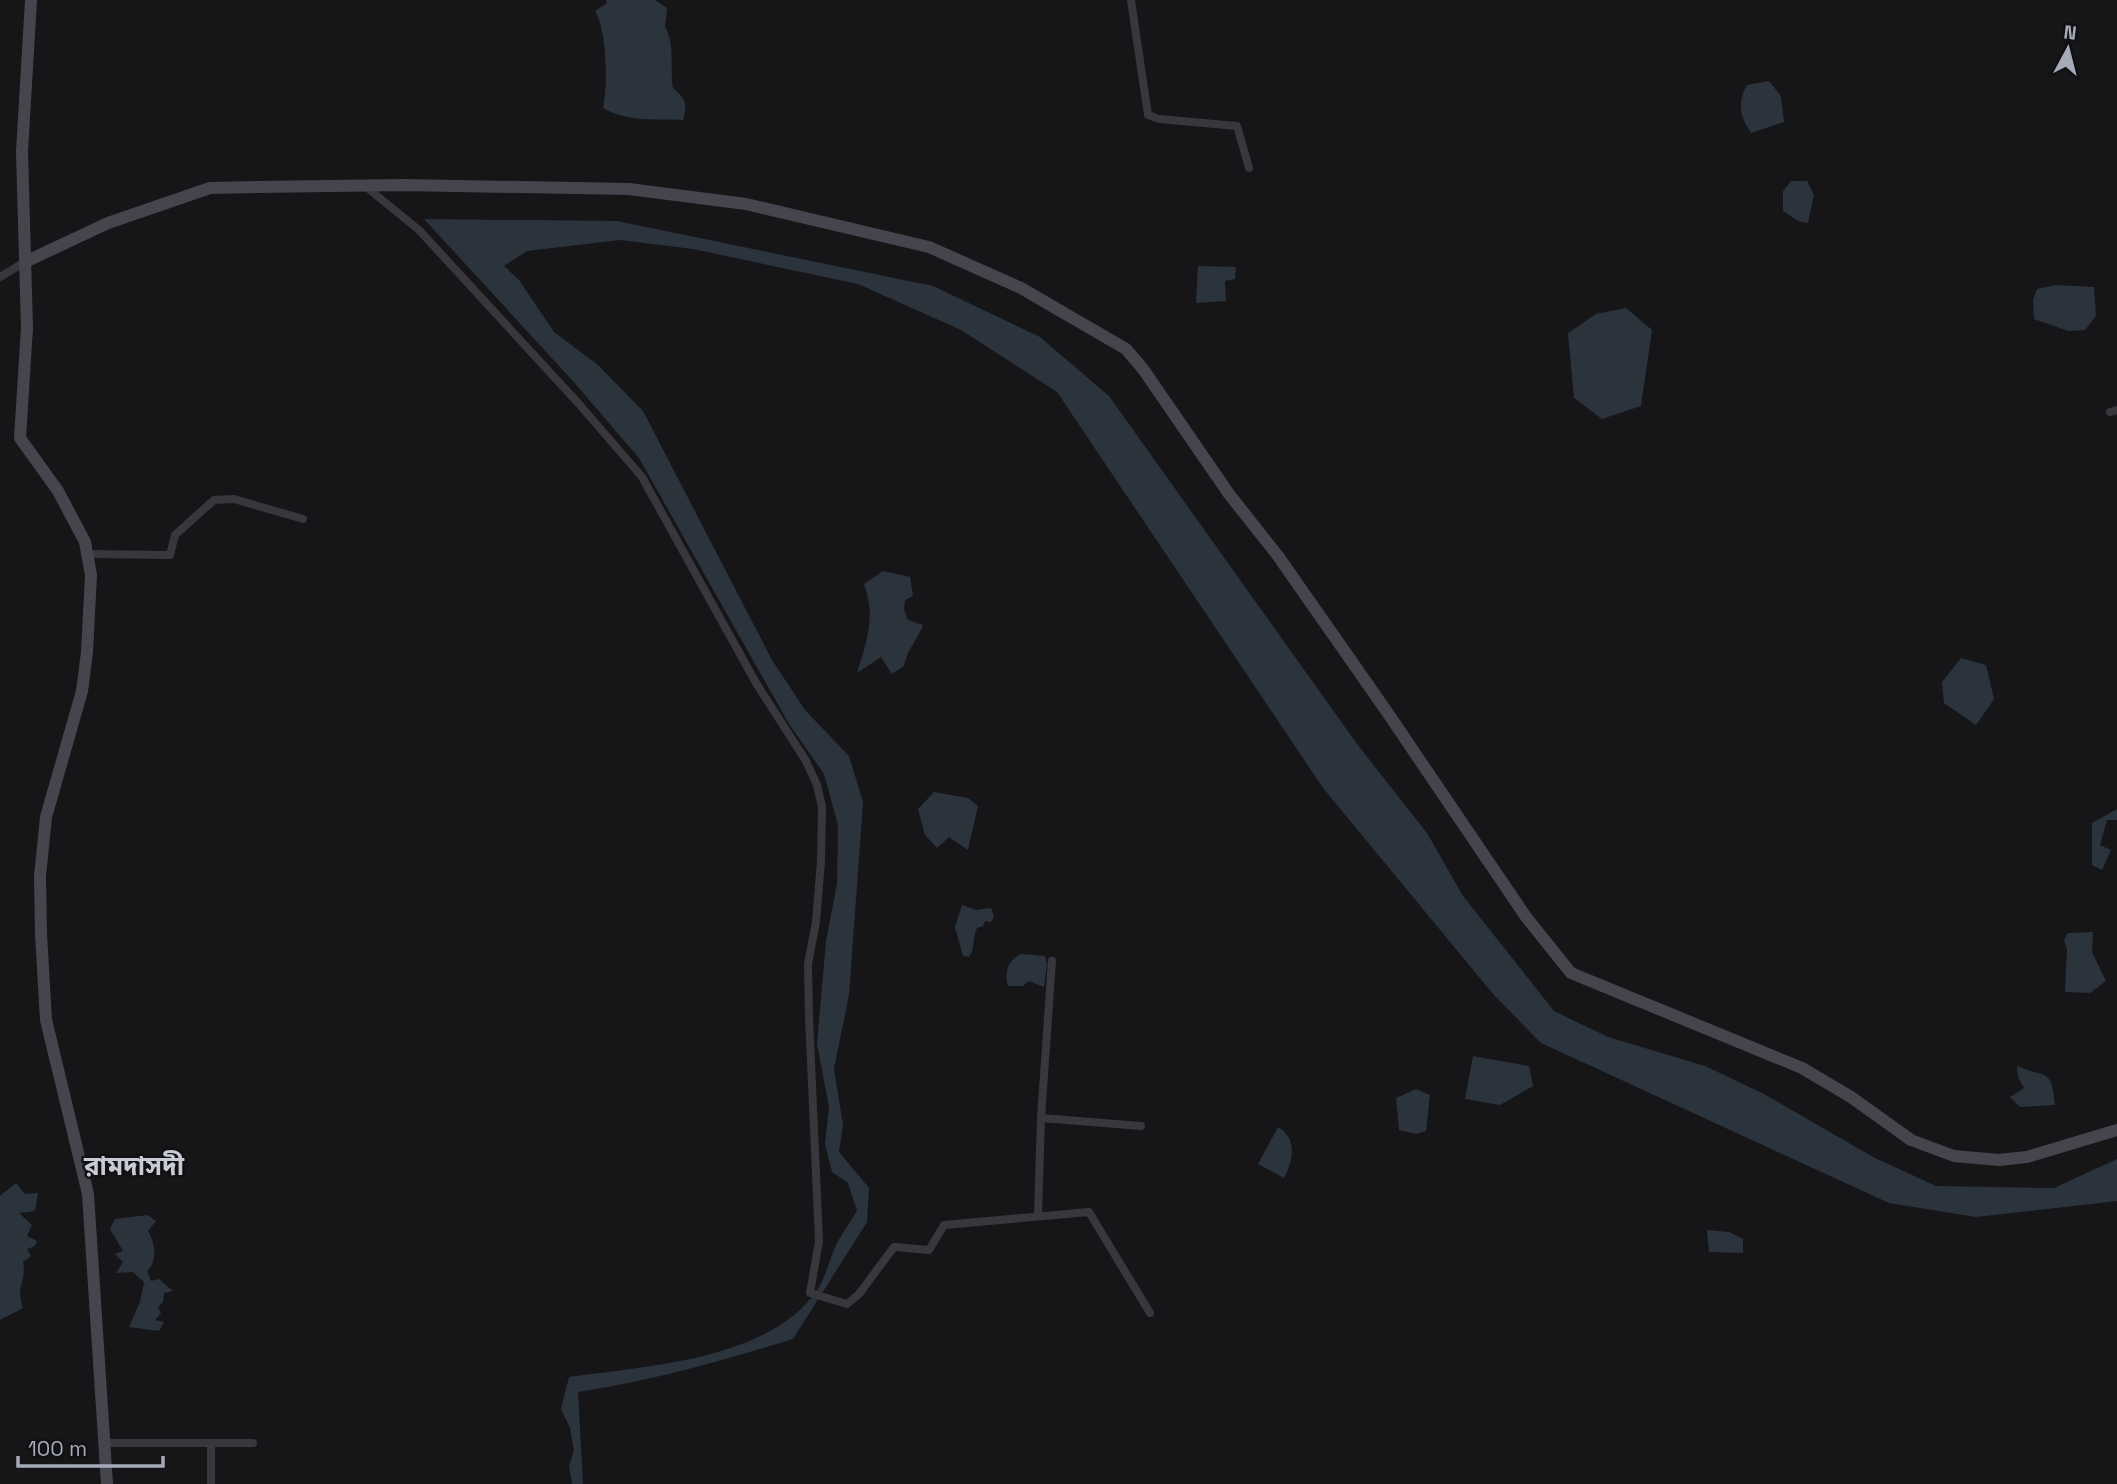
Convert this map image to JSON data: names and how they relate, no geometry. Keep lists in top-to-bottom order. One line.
{"districts":["রামদাসদী"],"scale_bar":"100 m","north":"top"}
